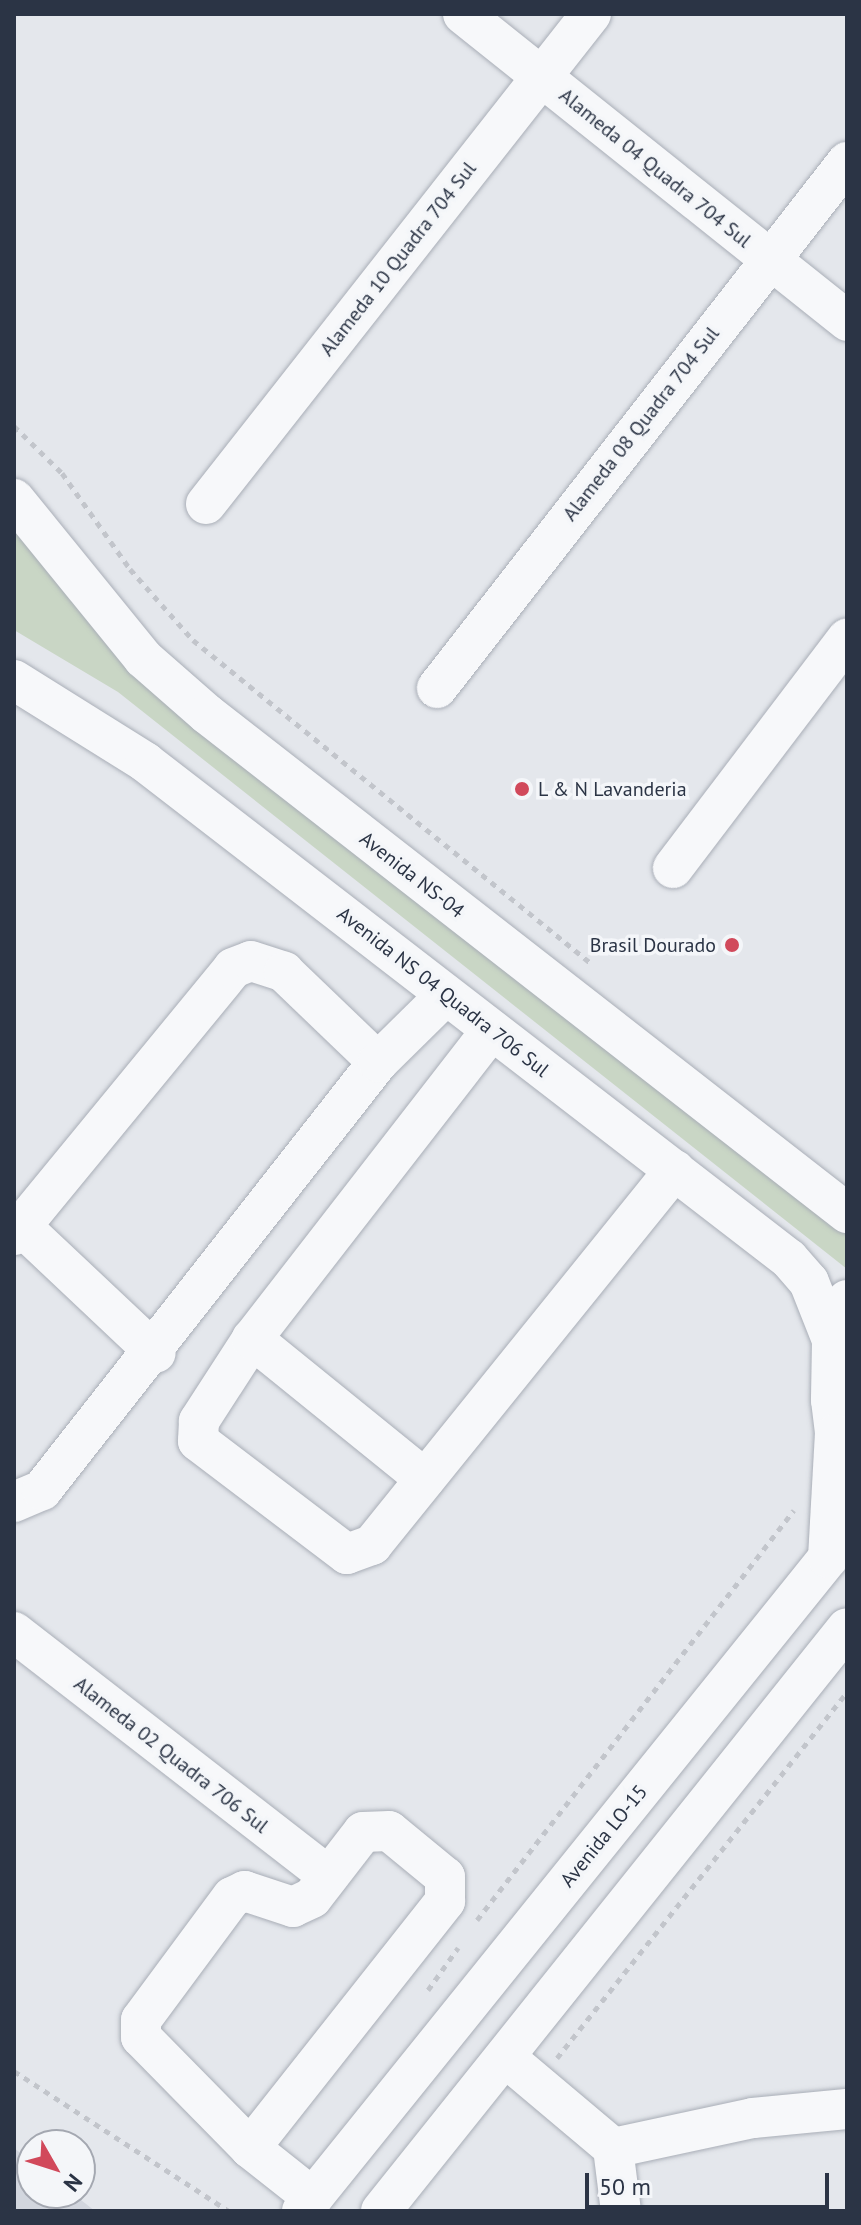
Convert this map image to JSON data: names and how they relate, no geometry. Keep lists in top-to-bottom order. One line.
{"streets":{"street":["Alameda 04 Quadra 704 Sul","Alameda 10 Quadra 704 Sul","Alameda 08 Quadra 704 Sul","Avenida NS-04","Avenida NS 04 Quadra 706 Sul","Alameda 02 Quadra 706 Sul","Avenida LO-15"]},"crossings":[["Alameda 04 Quadra 704 Sul","Alameda 10 Quadra 704 Sul"],["Alameda 04 Quadra 704 Sul","Alameda 08 Quadra 704 Sul"],["Avenida NS 04 Quadra 706 Sul","Avenida LO-15"]],"places":["L & N Lavanderia","Brasil Dourado"],"scale_bar":"50 m","north":"bottom right"}
